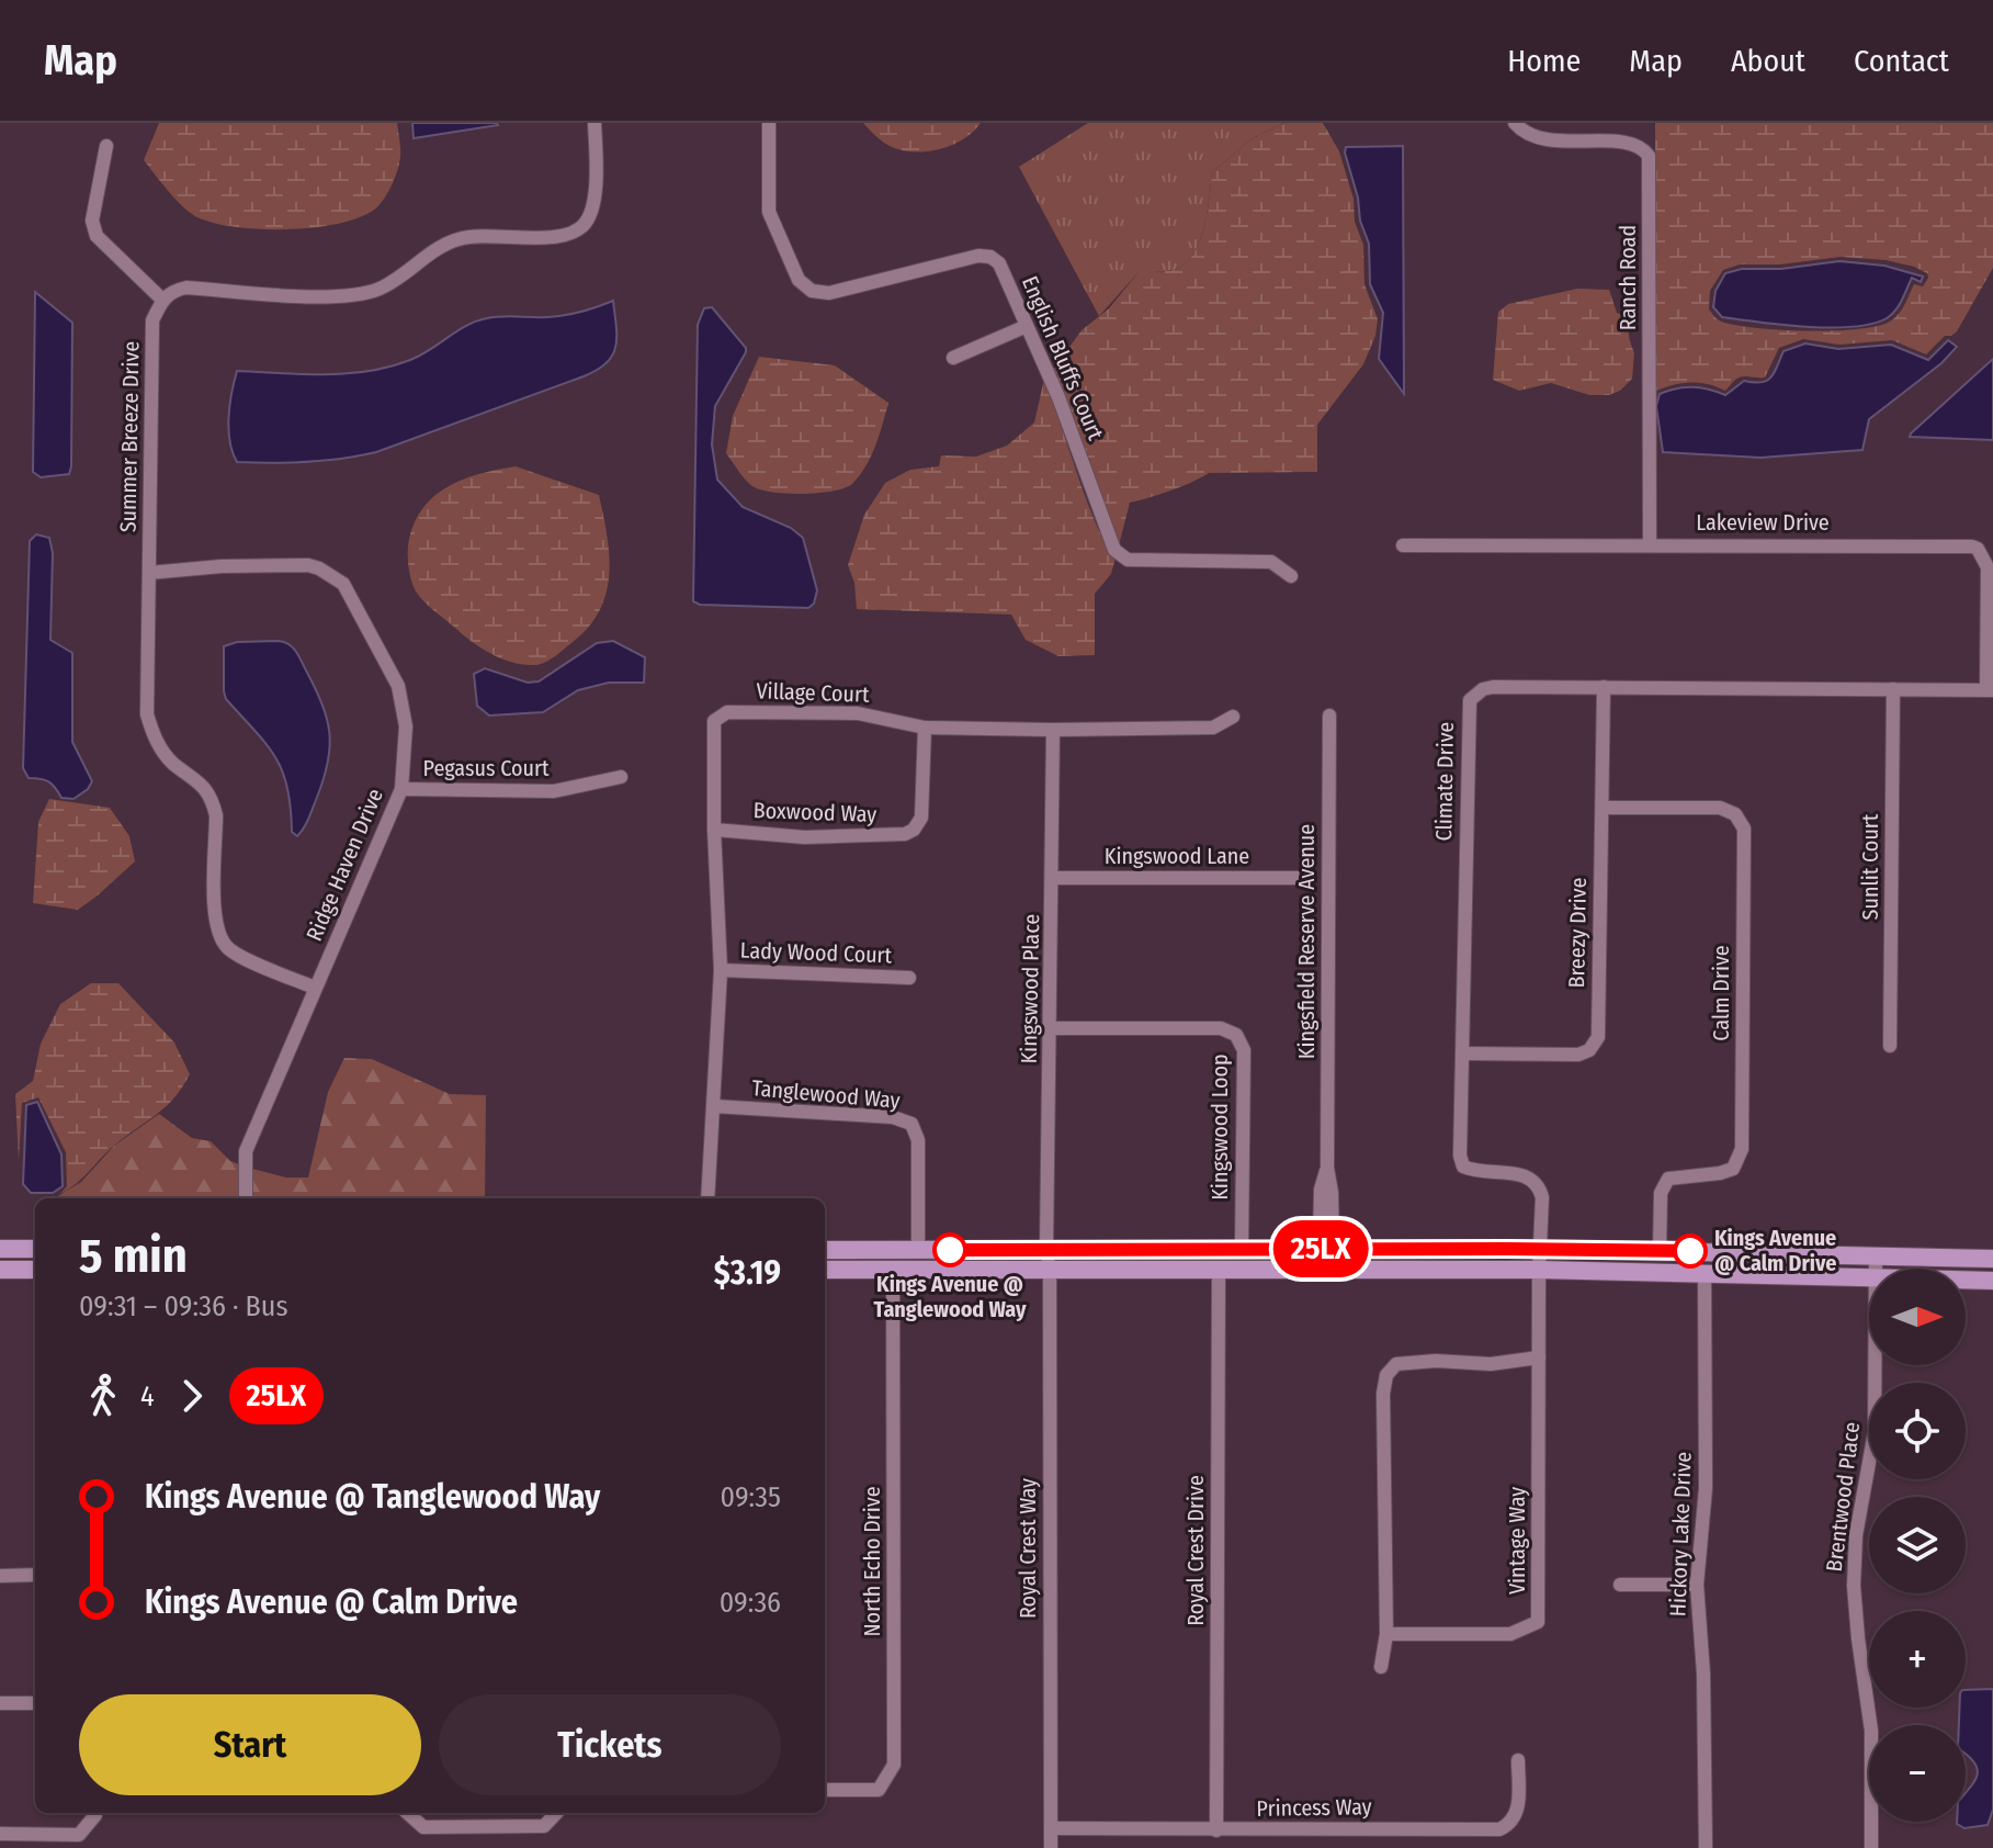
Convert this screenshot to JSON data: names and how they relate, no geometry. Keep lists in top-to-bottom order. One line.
{"streets":{"street":["Ranch Road","English Bluffs Court","Summer Breeze Drive","Lakeview Drive","Village Court","Pegasus Court","Climate Drive","Boxwood Way","Kingswood Lane","Ridge Haven Drive","Sunlit Court","Breezy Drive","Kingsfield Reserve Avenue","Lady Wood Court","Kingswood Place","Calm Drive","Tanglewood Way","Kingswood Loop","Brentwood Place","Hickory Lake Drive","Vintage Way","Royal Crest Way","Royal Crest Drive","North Echo Drive","Princess Way"]},"crossings":[["Ranch Road","Lakeview Drive"],["Summer Breeze Drive","Ridge Haven Drive"],["Lakeview Drive","Climate Drive"],["Village Court","Boxwood Way"],["Village Court","Lady Wood Court"],["Village Court","Kingswood Place"],["Village Court","Tanglewood Way"],["Pegasus Court","Ridge Haven Drive"],["Climate Drive","Sunlit Court"],["Climate Drive","Breezy Drive"],["Climate Drive","Vintage Way"],["Kingswood Lane","Kingswood Place"],["Breezy Drive","Calm Drive"],["Kingswood Place","Kingswood Loop"],["Kingswood Place","Royal Crest Way"],["Royal Crest Way","Princess Way"],["Royal Crest Drive","Princess Way"]],"places":["Kings Avenue @ Tanglewood Way","Kings Avenue @ Calm Drive"],"lines":["bus line 25LX"],"north":"right","page":{"header":"Map","nav":["Home","Map","About","Contact"],"on_map":"25LX","heading":["5 min","09:31 – 09:36 · Bus","$3.19"],"map_buttons":["+","−"],"legs":["4","25LX"],"list":[{"name":"Kings Avenue @ Tanglewood Way","value":"09:35"},{"name":"Kings Avenue @ Calm Drive","value":"09:36"}],"buttons":["Start","Tickets"]}}
